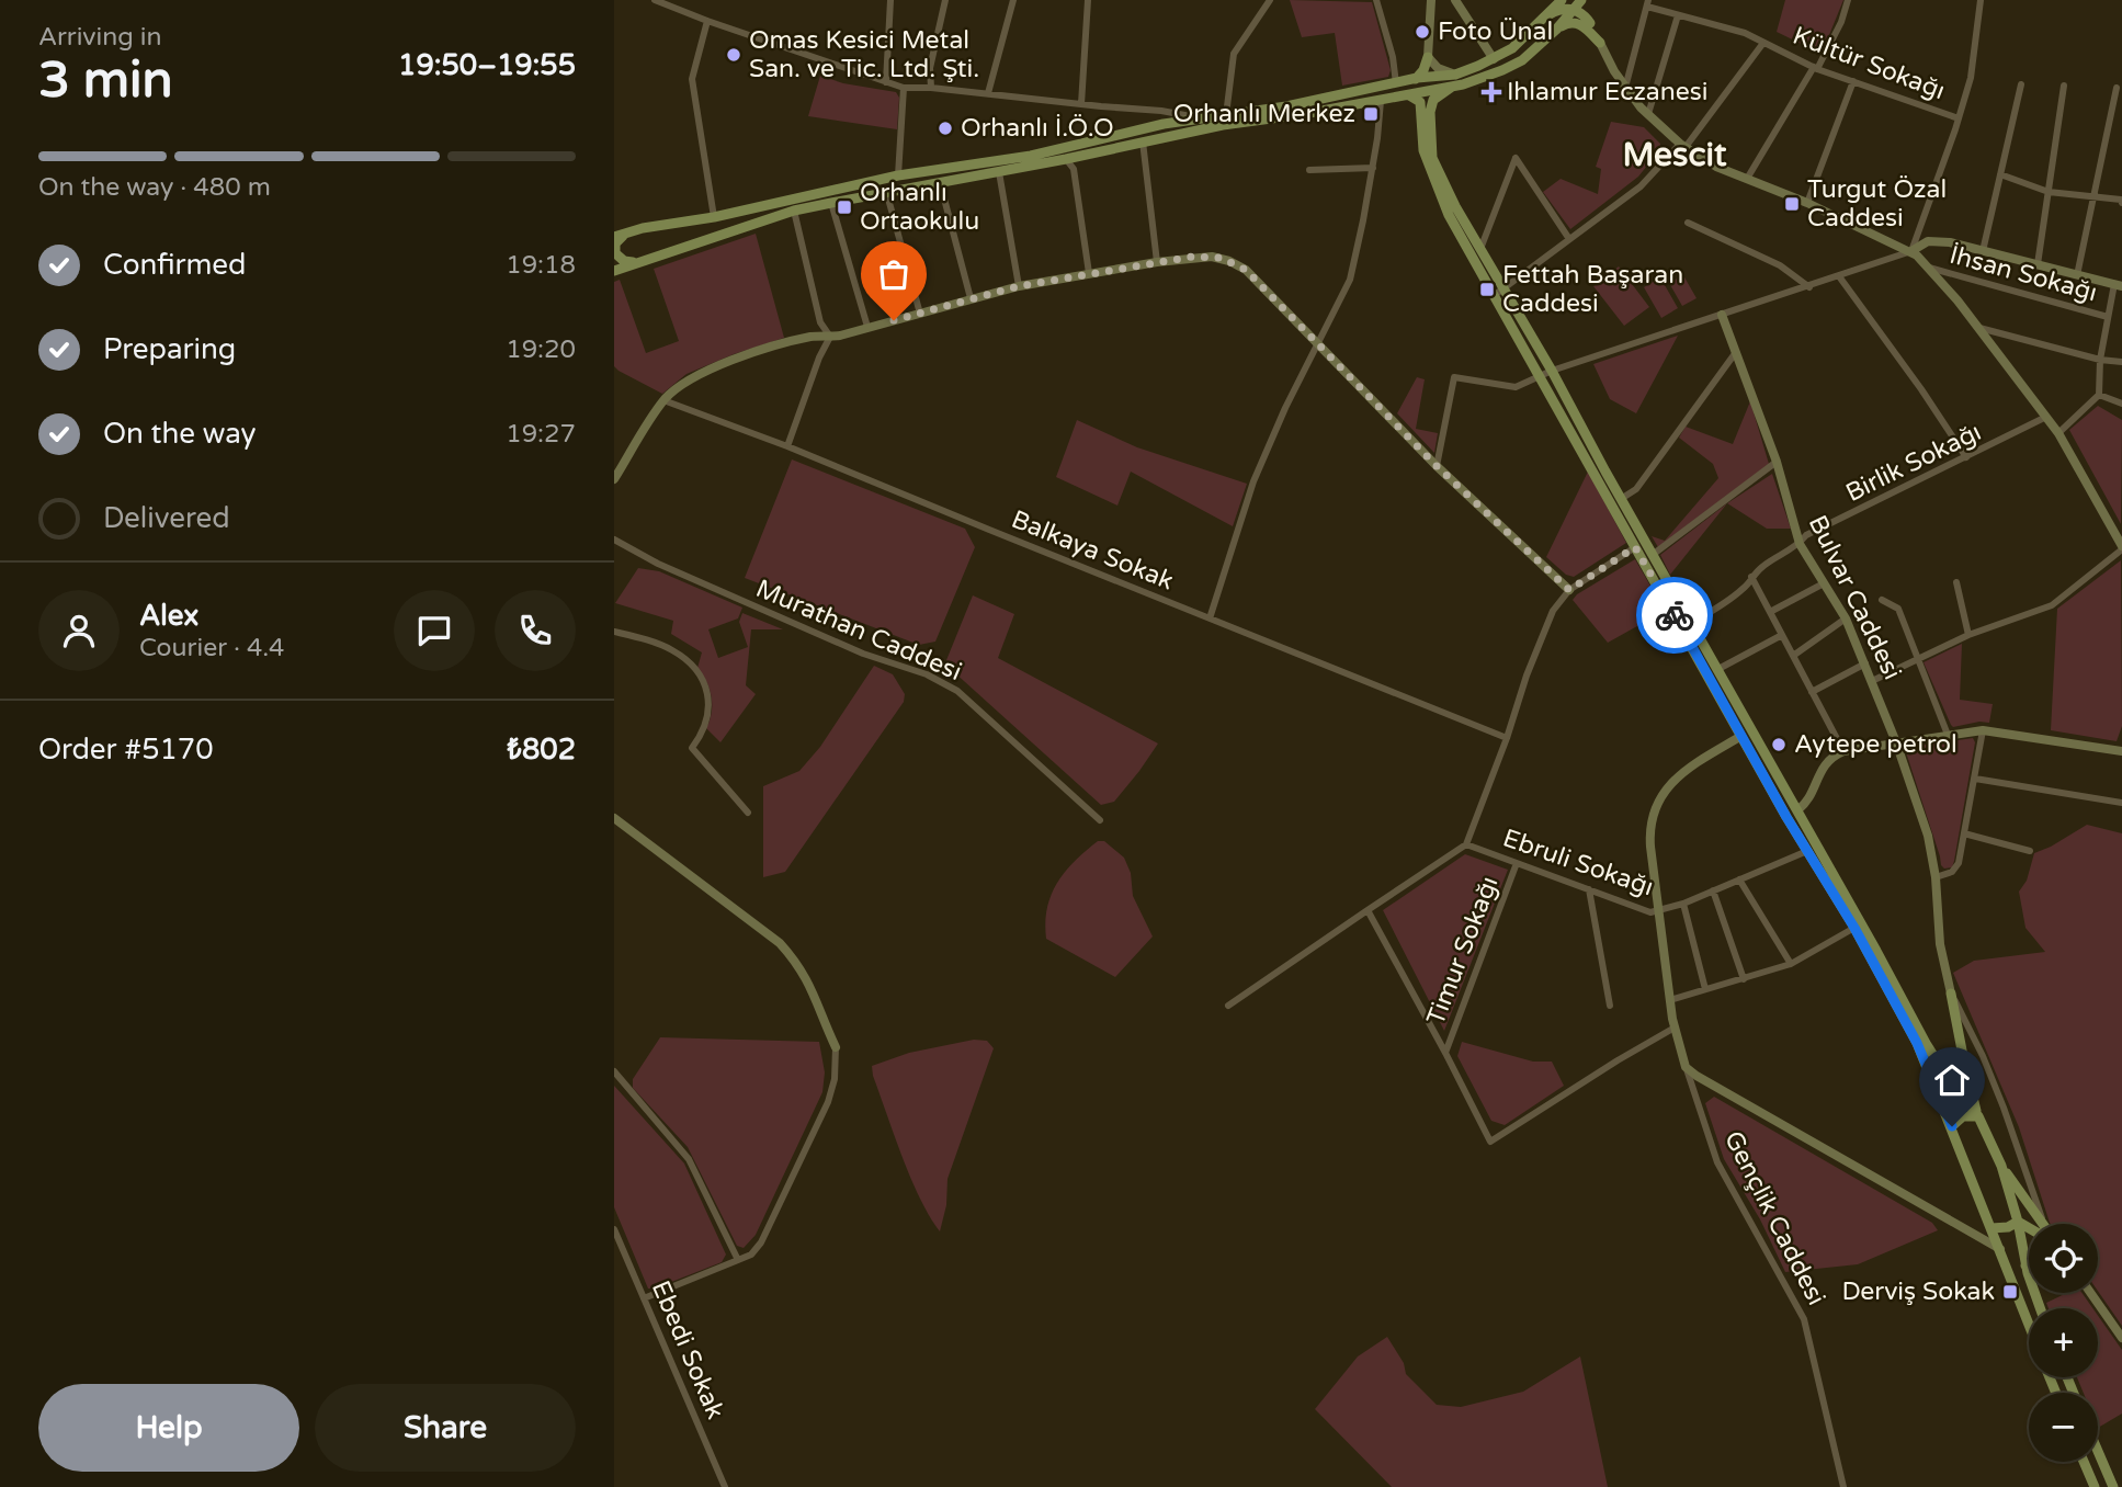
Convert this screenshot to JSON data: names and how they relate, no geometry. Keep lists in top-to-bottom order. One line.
{"streets":{"street":["Kültür Sokağı","İhsan Sokağı","Birlik Sokağı","Balkaya Sokak","Bulvar Caddesi","Murathan Caddesi","Ebruli Sokağı","Timur Sokağı","Gençlik Caddesi","Ebedi Sokak"]},"crossings":[["Birlik Sokağı","Bulvar Caddesi"],["Ebruli Sokağı","Timur Sokağı"],["Ebruli Sokağı","Gençlik Caddesi"]],"districts":["Mescit"],"places":{"other":["Foto Ünal","Omas Kesici Metal San. ve Tic. Ltd. Şti.","Orhanlı İ.Ö.O","Aytepe petrol"],"health":["Ihlamur Eczanesi"],"transit":["Orhanlı Merkez","Turgut Özal Caddesi","Orhanlı Ortaokulu","Fettah Başaran Caddesi","Derviş Sokak"]},"page":{"heading":["3 min","Arriving in","19:50–19:55"],"panel":["Alex","Courier · 4.4","Order #5170","₺802"],"bar":"On the way · 480 m","list":[["Confirmed","19:18"],["Preparing","19:20"],["On the way","19:27"],"Delivered"],"map_buttons":["+","−"],"buttons":["Help","Share"]}}
